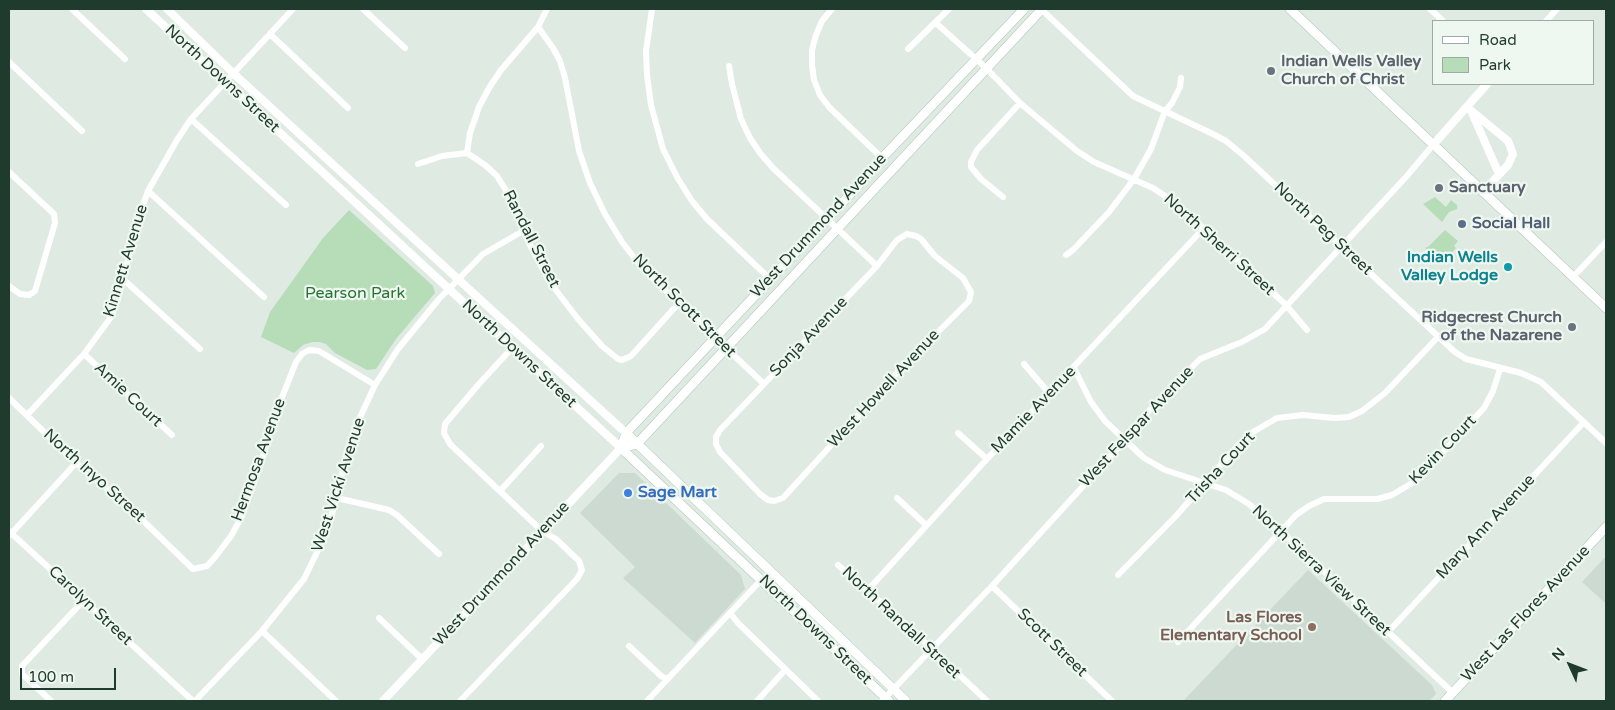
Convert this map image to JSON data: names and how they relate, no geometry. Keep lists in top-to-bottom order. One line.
{"streets":{"main road":["North Downs Street","West Drummond Avenue","West Las Flores Avenue"],"street":["North Peg Street","Randall Street","North Sherri Street","Kinnett Avenue","North Scott Street","Sonja Avenue","West Howell Avenue","Amie Court","Mamie Avenue","West Felspar Avenue","Kevin Court","Hermosa Avenue","Trisha Court","North Inyo Street","West Vicki Avenue","Mary Ann Avenue","North Sierra View Street","Carolyn Street","North Randall Street","Scott Street"]},"crossings":[["North Downs Street","West Drummond Avenue"],["North Downs Street","Kinnett Avenue"],["North Downs Street","West Felspar Avenue"],["North Downs Street","West Vicki Avenue"],["West Drummond Avenue","North Sherri Street"],["West Drummond Avenue","North Scott Street"],["North Peg Street","West Felspar Avenue"],["North Peg Street","Kevin Court"],["North Peg Street","Trisha Court"],["North Peg Street","Mary Ann Avenue"],["Randall Street","North Scott Street"],["Randall Street","West Vicki Avenue"],["North Sherri Street","Mamie Avenue"],["North Sherri Street","West Felspar Avenue"],["Kinnett Avenue","Amie Court"],["Kinnett Avenue","North Inyo Street"],["North Scott Street","Sonja Avenue"],["Sonja Avenue","West Howell Avenue"],["Mamie Avenue","North Sierra View Street"],["Mamie Avenue","North Randall Street"],["West Felspar Avenue","North Sierra View Street"],["West Felspar Avenue","North Randall Street"],["West Felspar Avenue","Scott Street"],["Kevin Court","North Sierra View Street"],["Hermosa Avenue","North Inyo Street"],["Hermosa Avenue","West Vicki Avenue"],["Trisha Court","North Sierra View Street"],["West Vicki Avenue","Carolyn Street"],["Mary Ann Avenue","North Sierra View Street"],["North Sierra View Street","West Las Flores Avenue"]],"parks":["Pearson Park"],"places":["Indian Wells Valley Church of Christ","Sanctuary","Social Hall","Indian Wells Valley Lodge","Ridgecrest Church of the Nazarene","Sage Mart","Las Flores Elementary School"],"legend":["Road","Park"],"scale_bar":"100 m","north":"top left"}
